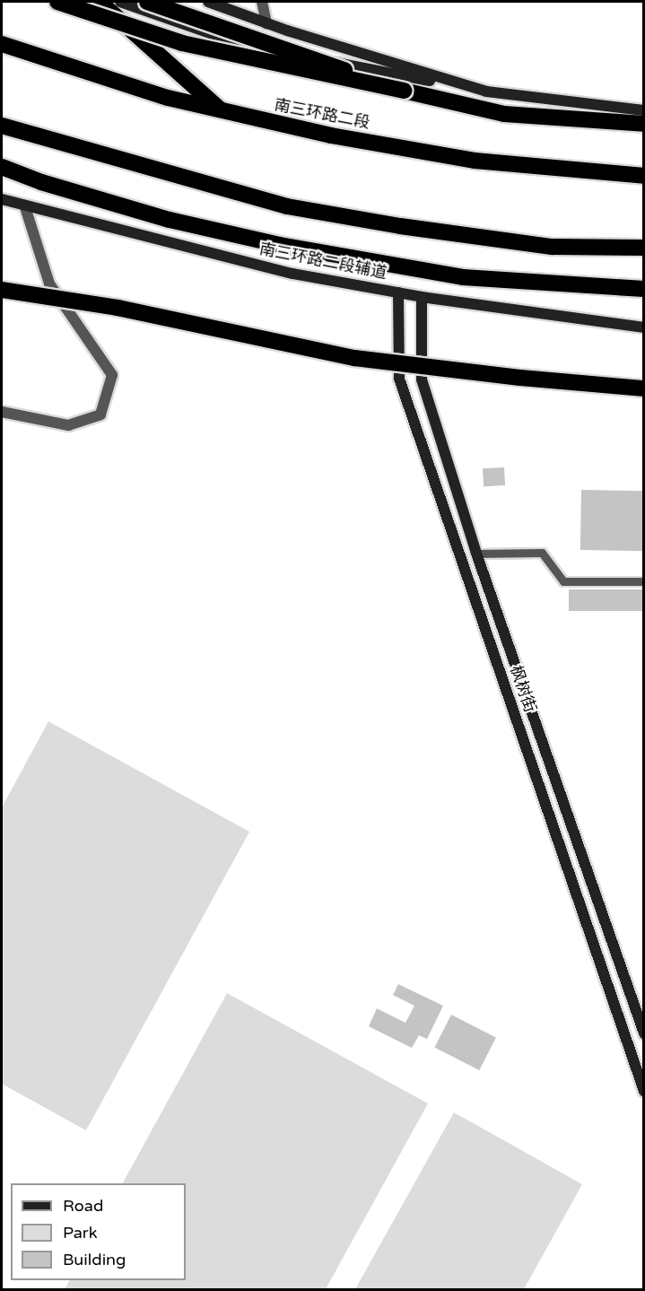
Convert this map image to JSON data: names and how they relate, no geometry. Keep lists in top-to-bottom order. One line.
{"streets":{"highway":["南三环路二段"],"street":["南三环路二段辅道","枫树街"]},"crossings":[["南三环路二段辅道","枫树街"]],"legend":["Road","Park","Building"]}
